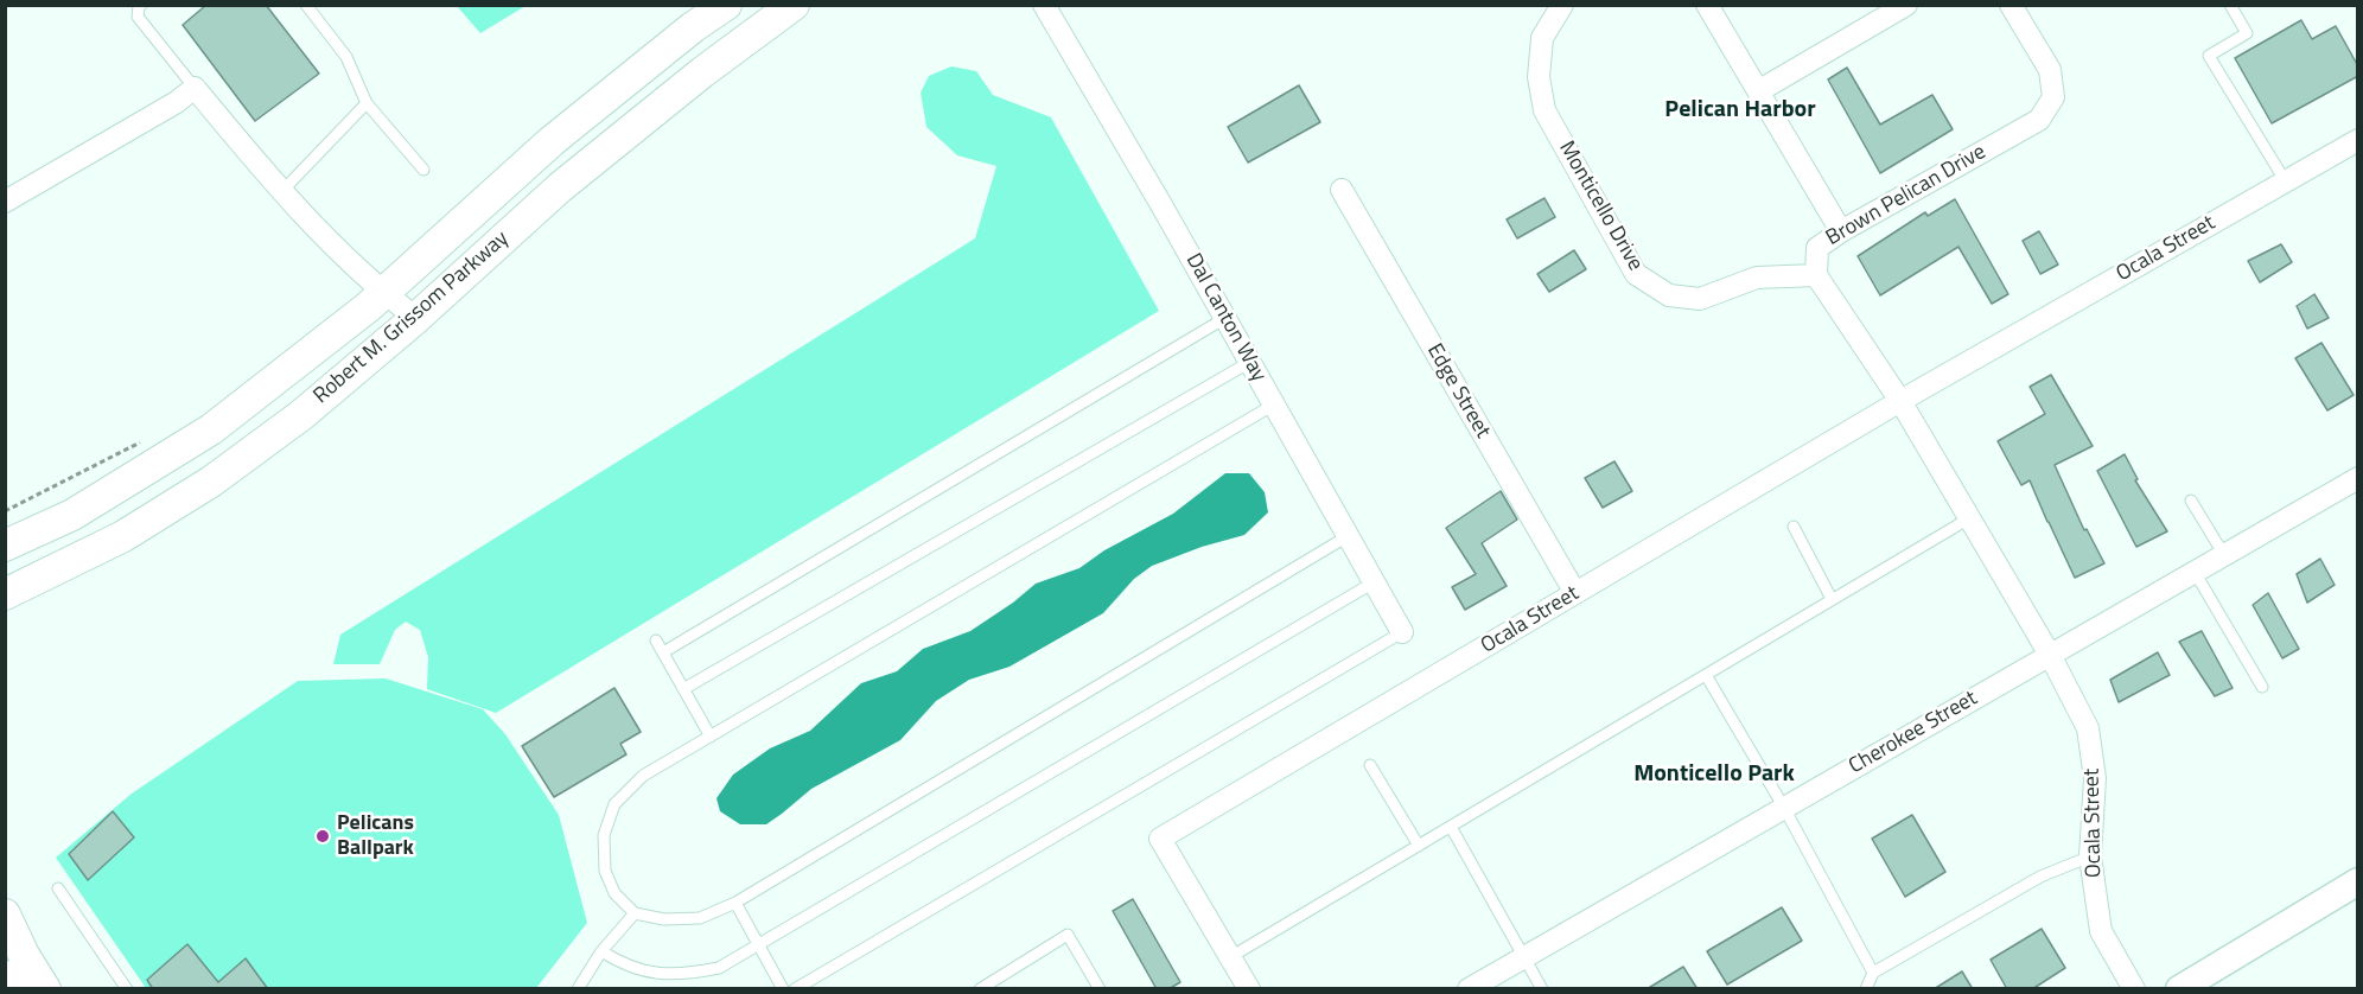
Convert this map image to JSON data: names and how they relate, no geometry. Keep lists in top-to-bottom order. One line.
{"streets":{"main road":["Robert M. Grissom Parkway"],"street":["Brown Pelican Drive","Monticello Drive","Ocala Street","Dal Canton Way","Edge Street","Cherokee Street"]},"crossings":[["Brown Pelican Drive","Monticello Drive"],["Brown Pelican Drive","Ocala Street"],["Ocala Street","Edge Street"],["Ocala Street","Cherokee Street"]],"districts":["Pelican Harbor","Monticello Park"],"places":["Pelicans Ballpark"]}
